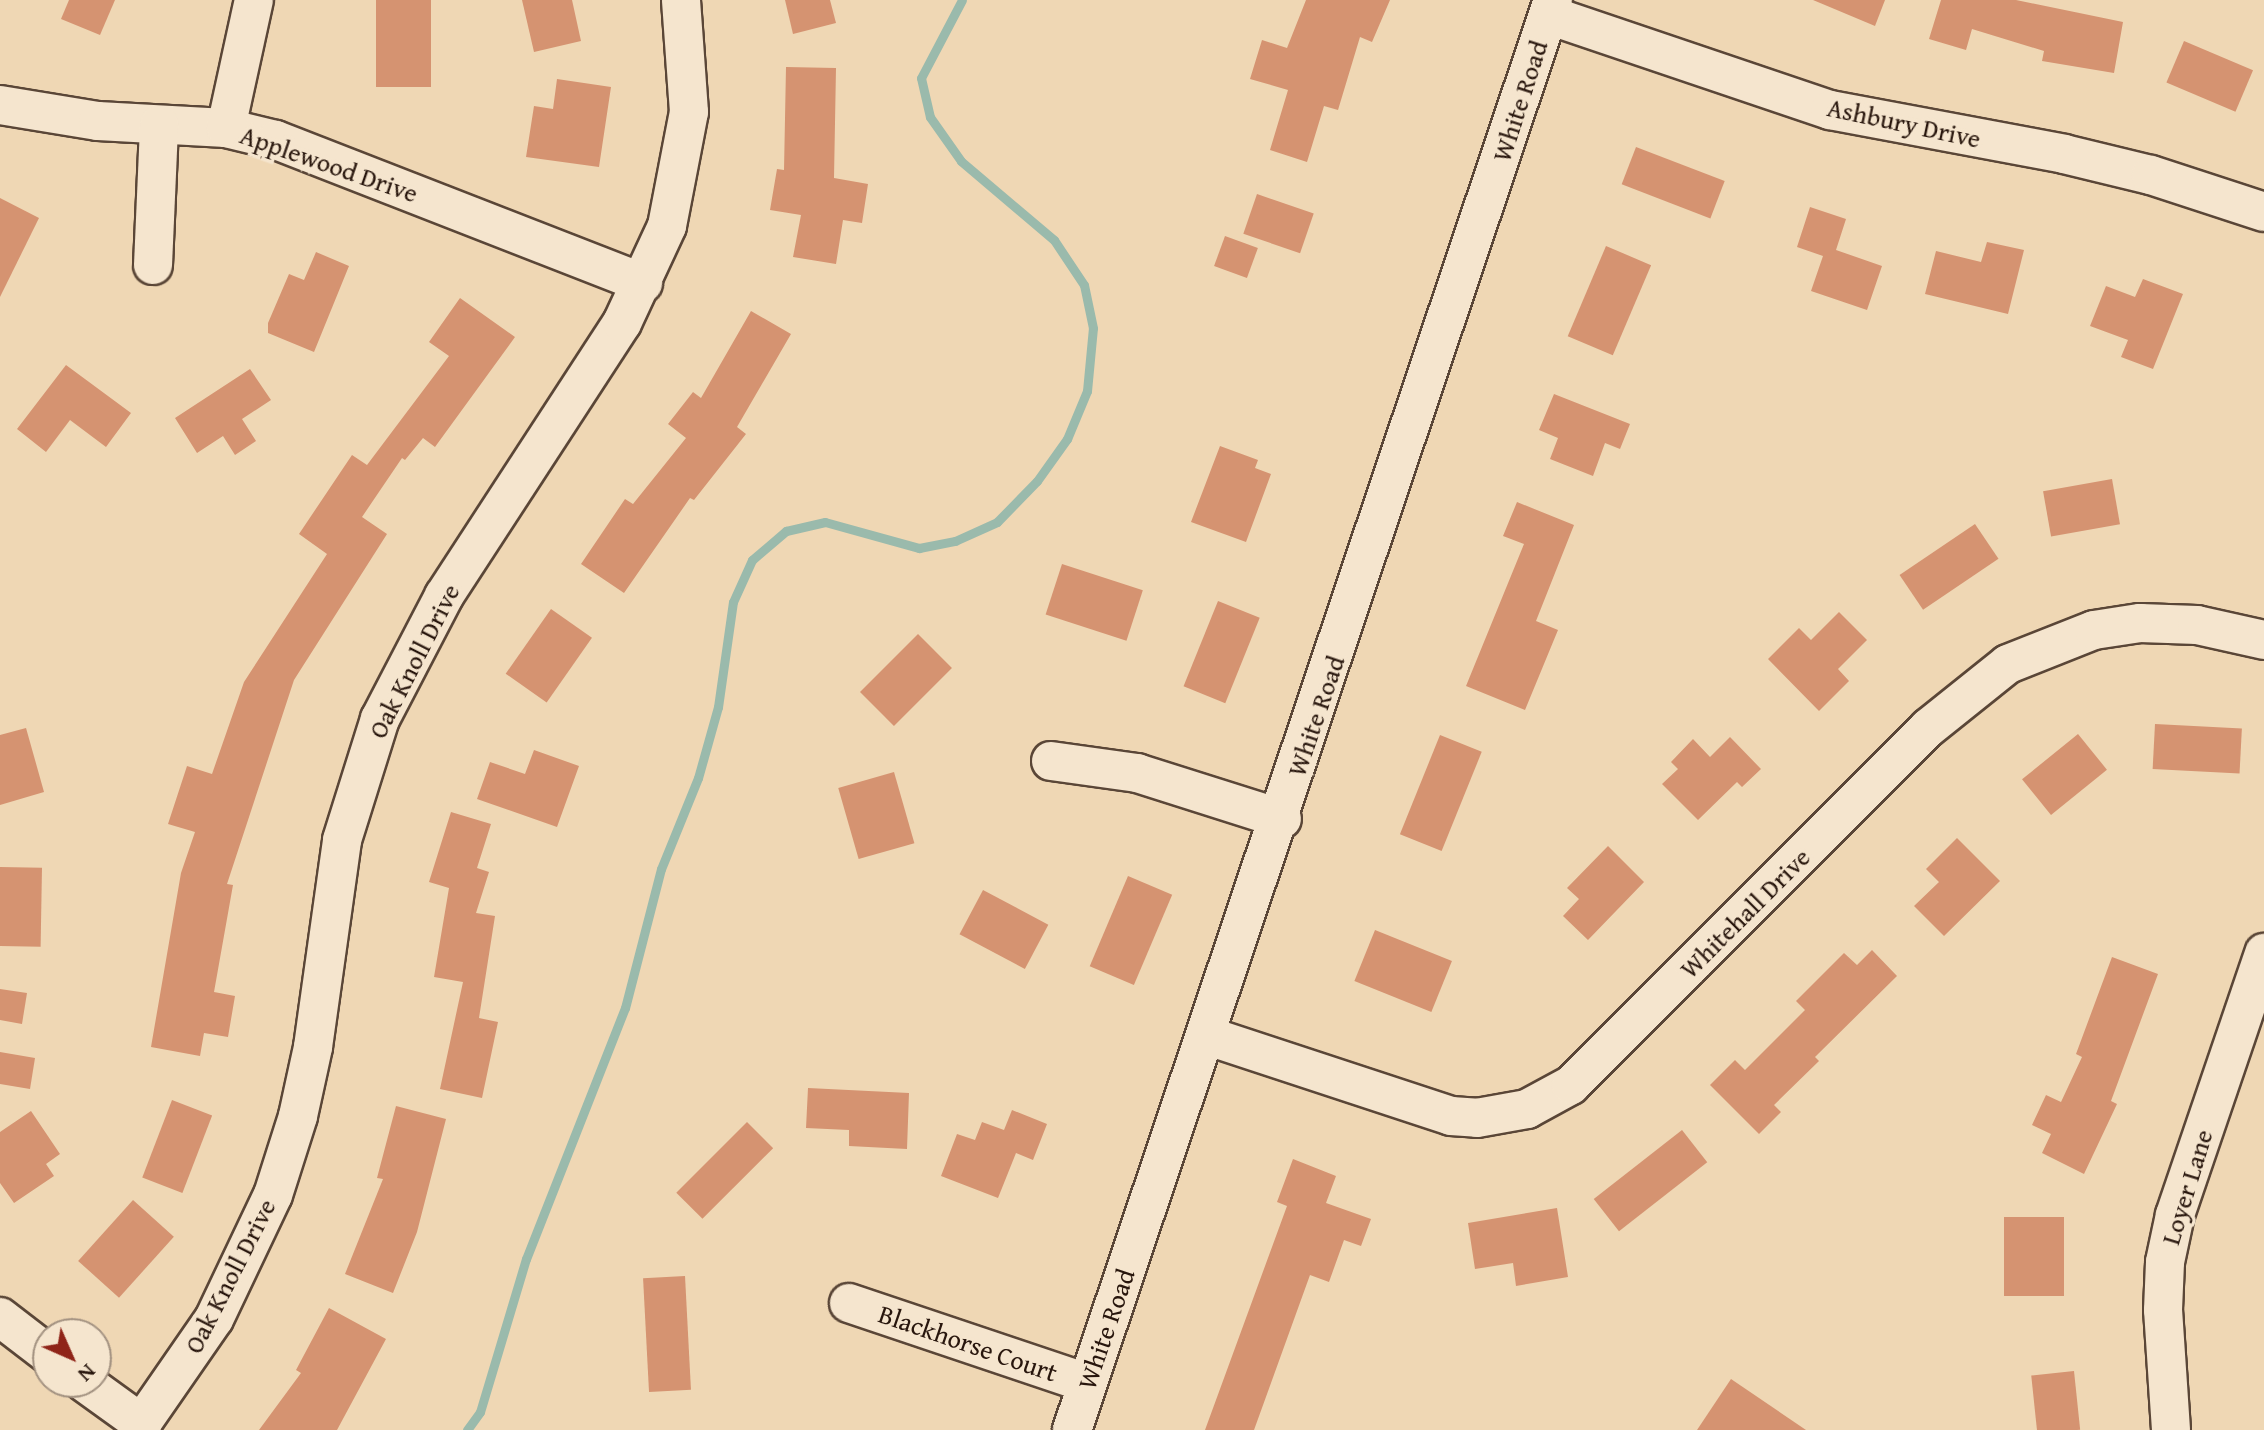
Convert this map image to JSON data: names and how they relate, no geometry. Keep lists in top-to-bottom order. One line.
{"streets":{"street":["White Road","Ashbury Drive","Applewood Drive","Oak Knoll Drive","Whitehall Drive","Loyer Lane","Blackhorse Court"]},"crossings":[["White Road","Ashbury Drive"],["White Road","Whitehall Drive"],["White Road","Blackhorse Court"],["Applewood Drive","Oak Knoll Drive"]],"north":"bottom right"}
